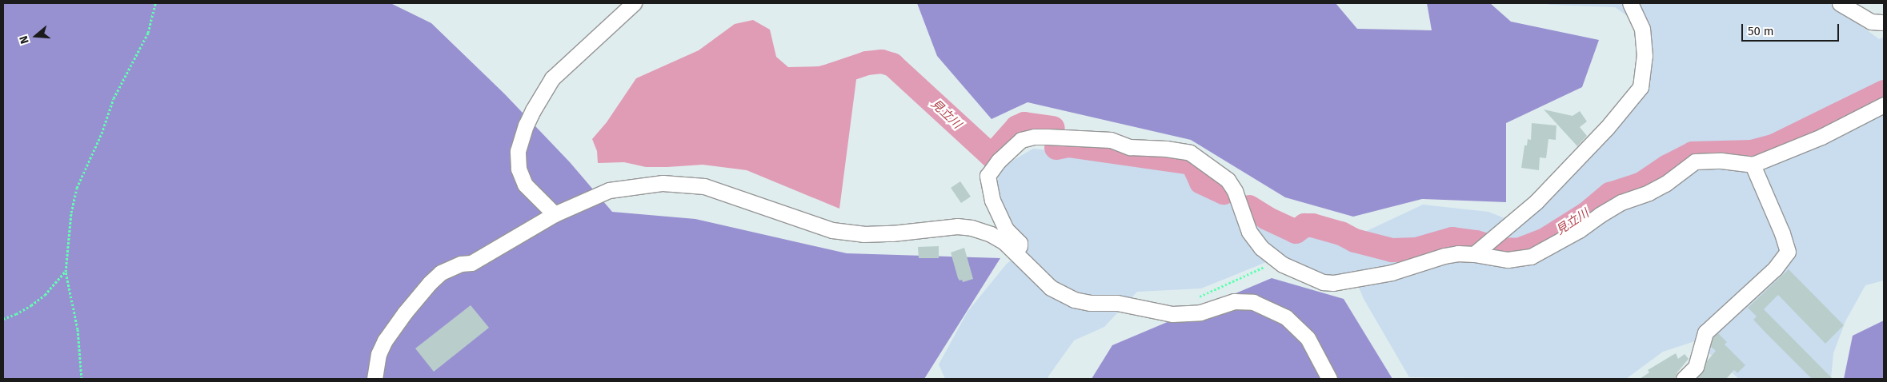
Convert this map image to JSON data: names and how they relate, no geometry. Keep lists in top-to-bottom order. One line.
{"water":["見立川"],"scale_bar":"50 m","north":"left"}
